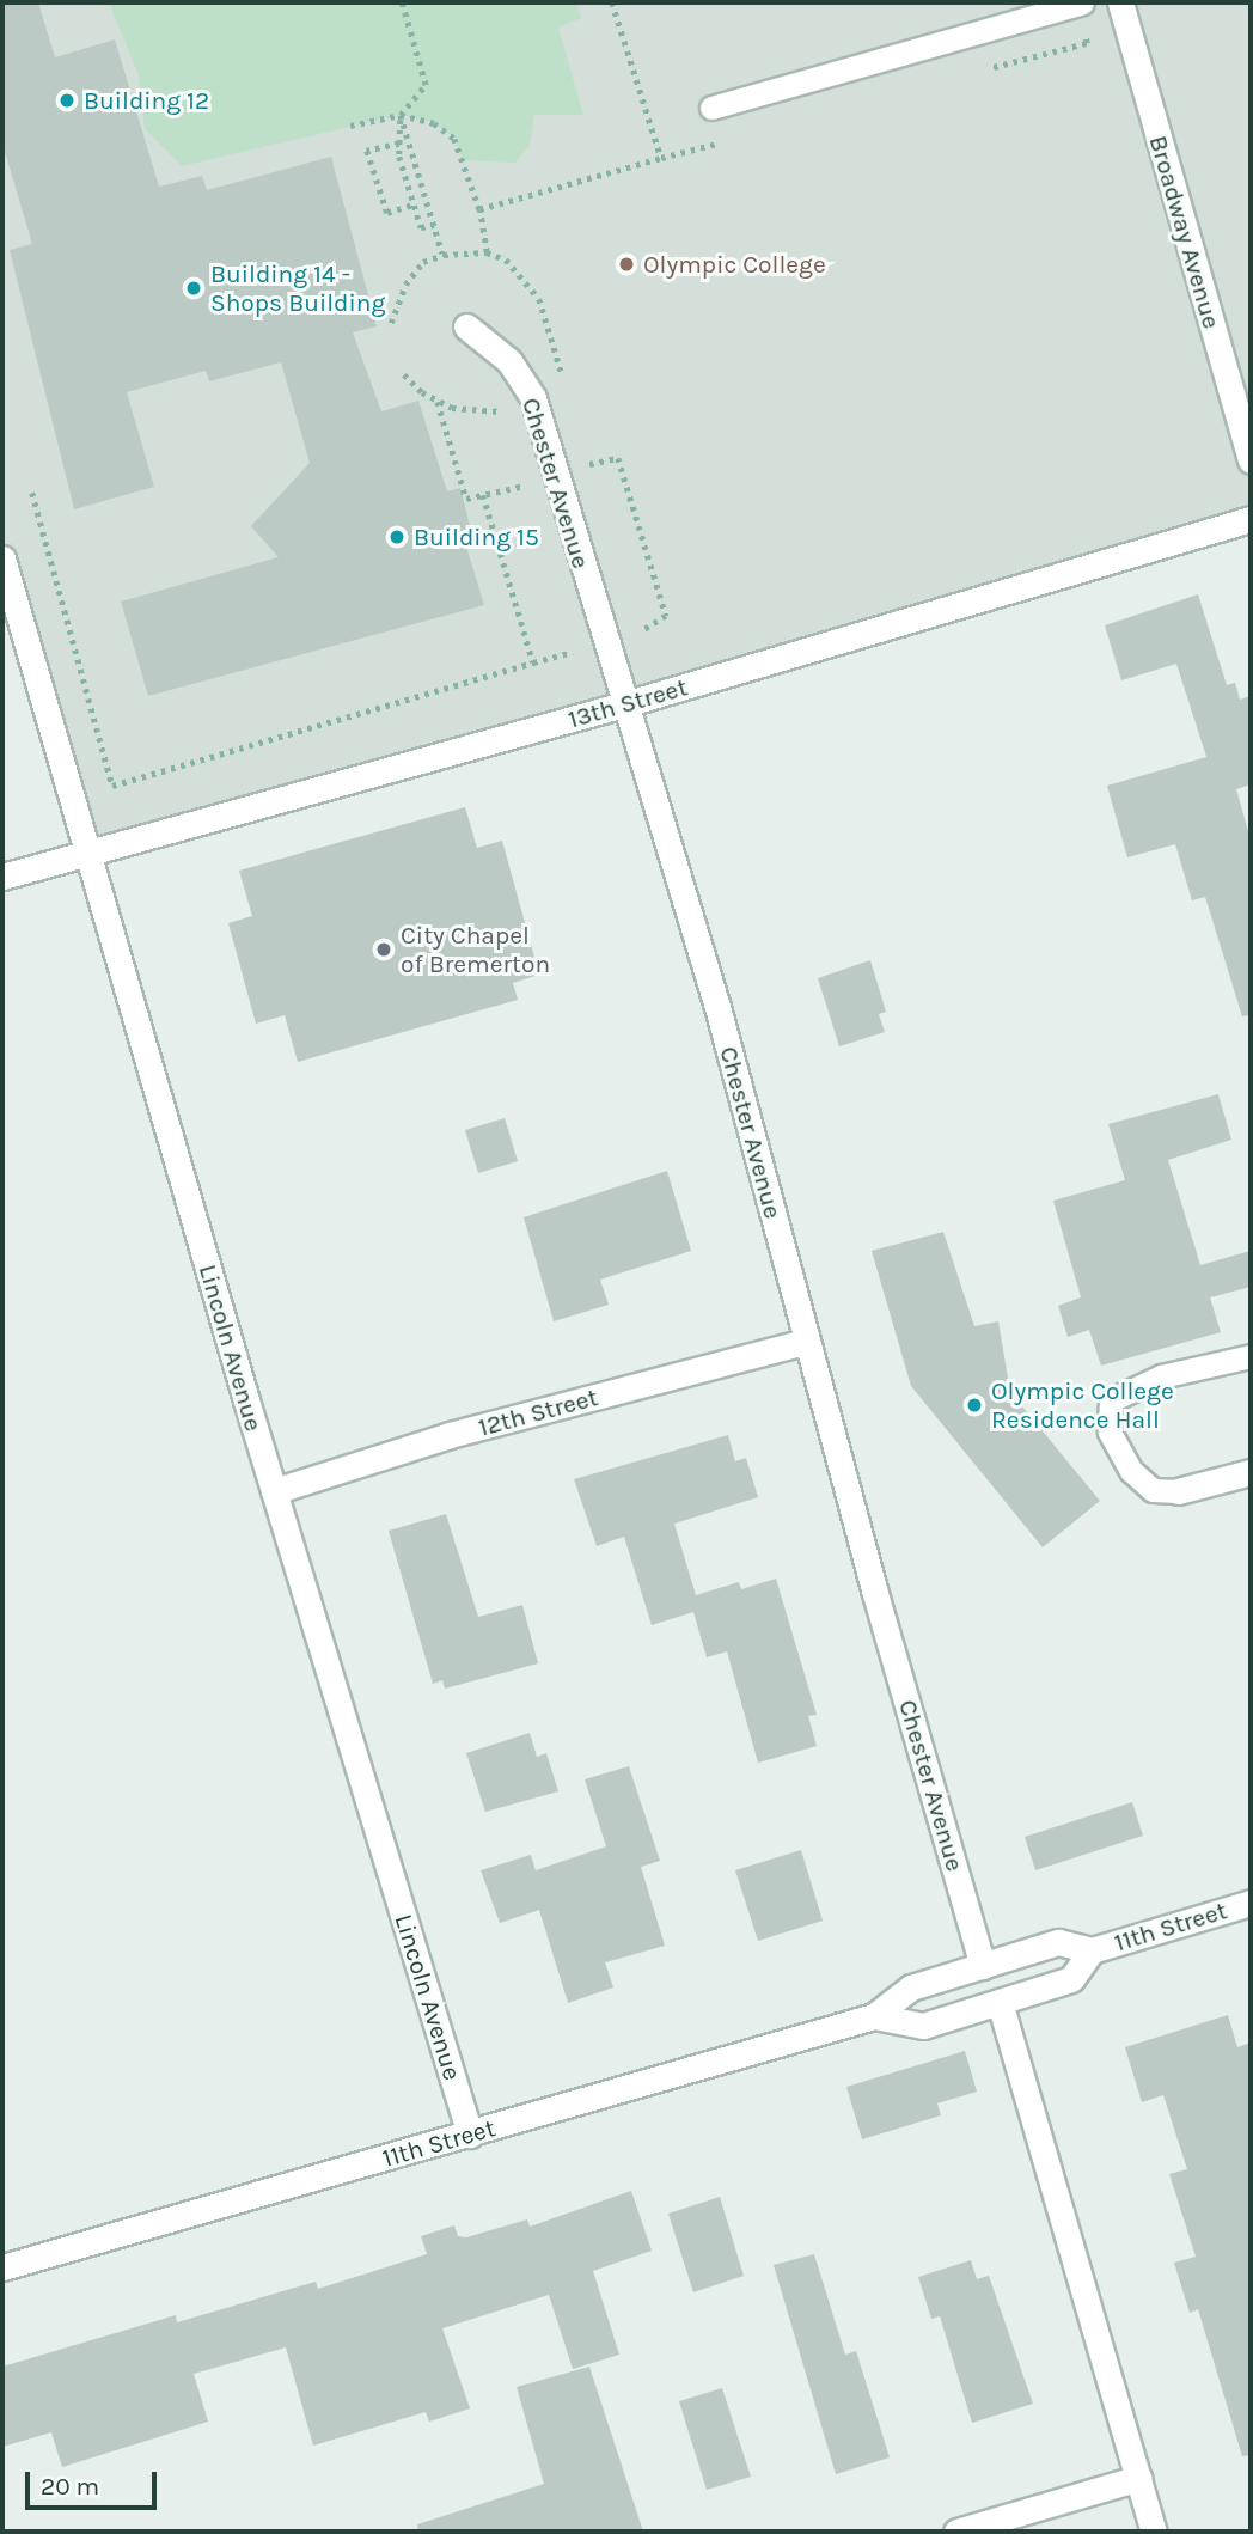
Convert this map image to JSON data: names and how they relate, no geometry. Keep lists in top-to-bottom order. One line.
{"streets":{"street":["Broadway Avenue","Chester Avenue","13th Street","Lincoln Avenue","12th Street","11th Street"]},"crossings":[["Chester Avenue","13th Street"],["Chester Avenue","12th Street"],["Chester Avenue","11th Street"],["13th Street","Lincoln Avenue"],["Lincoln Avenue","12th Street"],["Lincoln Avenue","11th Street"]],"places":["Building 12","Olympic College","Building 14 - Shops Building","Building 15","City Chapel of Bremerton","Olympic College Residence Hall"],"scale_bar":"20 m"}
